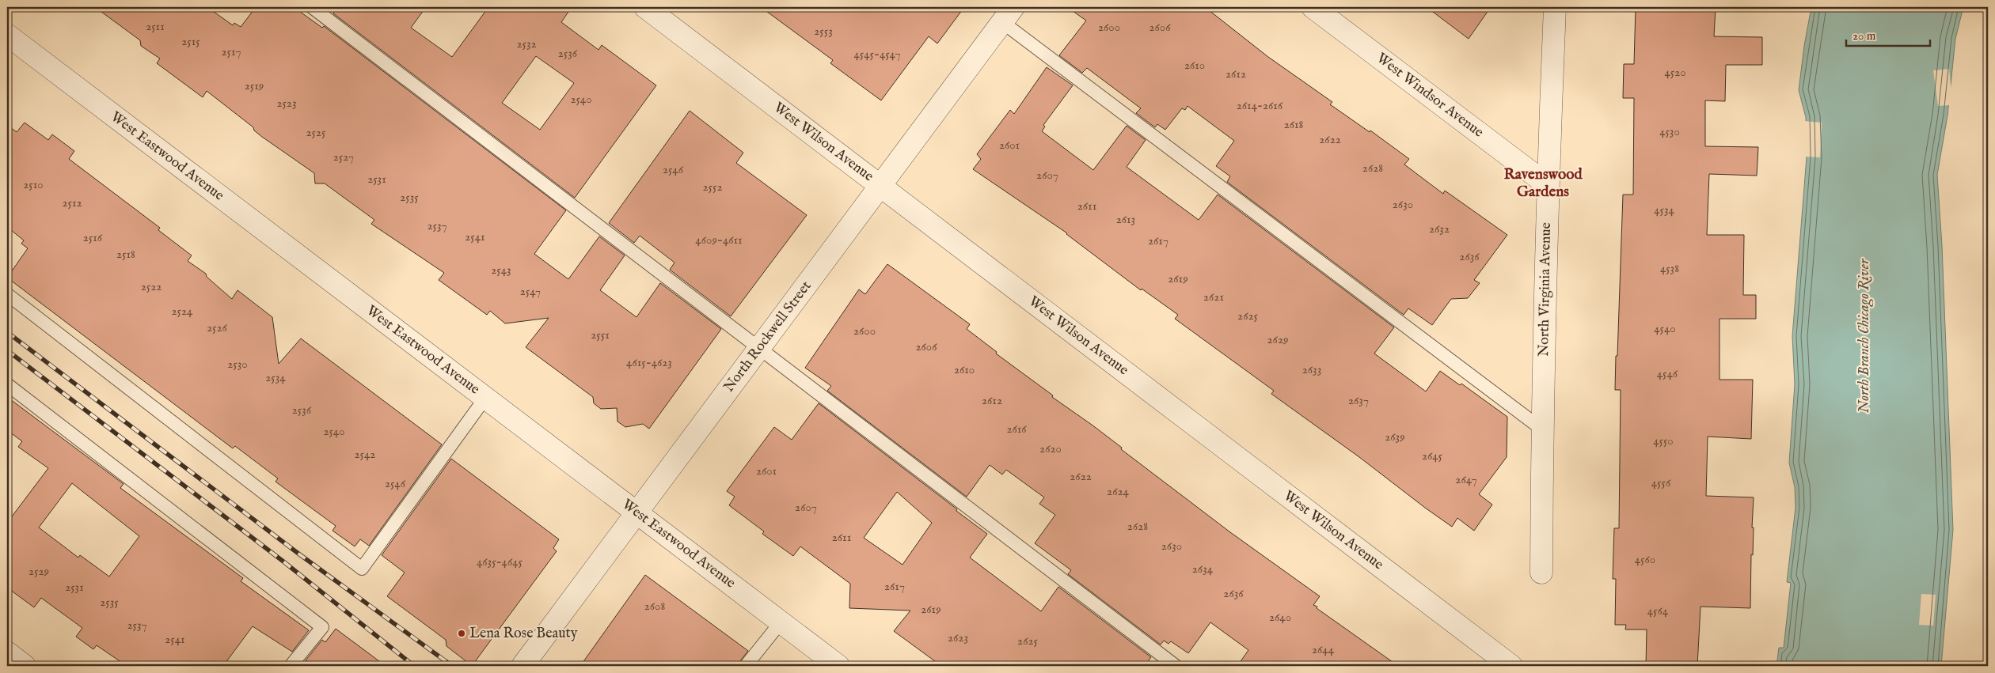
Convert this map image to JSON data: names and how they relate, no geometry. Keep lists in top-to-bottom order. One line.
{"streets":{"street":["West Windsor Avenue","West Wilson Avenue","West Eastwood Avenue","North Virginia Avenue","North Rockwell Street"]},"crossings":[["West Windsor Avenue","North Virginia Avenue"],["West Wilson Avenue","North Rockwell Street"],["West Eastwood Avenue","North Rockwell Street"]],"districts":["Ravenswood Gardens"],"water":["North Branch Chicago River"],"places":["Lena Rose Beauty"],"house_numbers":["2511","2600","2606","2553","2515","2532","2517","2536","4545-4547","2610","4520","2612","2519","2540","2523","2614-2616","2618","4530","2525","2622","2601","2527","2628","2546","2607","2531","2510","2552","2535","2512","2630","2611","4534","2613","2537","2632","2541","2516","4609-4611","2617","2518","2636","4538","2543","2619","2522","2547","2621","2524","2625","2526","4540","2600","2551","2629","2606","4615-4623","2530","2610","2633","4546","2534","2612","2637","2536","2616","2540","2639","4550","2620","2542","2645","2601","2622","2647","4556","2546","2624","2607","2628","2611","2630","4560","4635-4645","2634","2529","2617","2531","2636","2535","2608","2619","4564","2640","2537","2623","2541","2625","2644"],"scale_bar":"20 m"}
